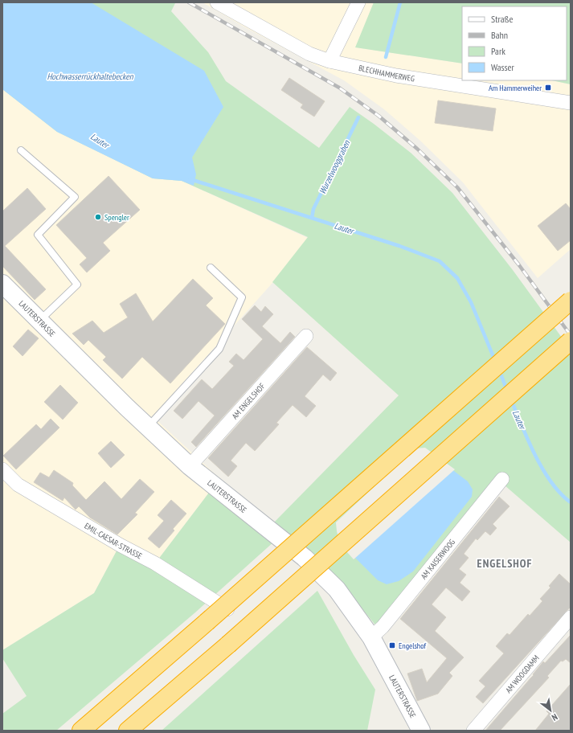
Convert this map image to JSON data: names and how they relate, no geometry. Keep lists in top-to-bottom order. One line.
{"streets":{"main road":["LAUTERSTRASSE"],"street":["BLECHHAMMERWEG","AM ENGELSHOF","EMIL-CAESAR-STRASSE","AM KAISERWOOG","AM WOOGDAMM"]},"crossings":[["LAUTERSTRASSE","AM ENGELSHOF"],["LAUTERSTRASSE","AM KAISERWOOG"]],"districts":["ENGELSHOF"],"water":["Hochwasserrückhaltebecken","Lauter","Wurzelwooggraben"],"places":{"transit":["Am Hammerweiher","Engelshof"],"other":["Spengler"]},"legend":["Straße","Bahn","Park","Wasser"],"north":"bottom right"}
